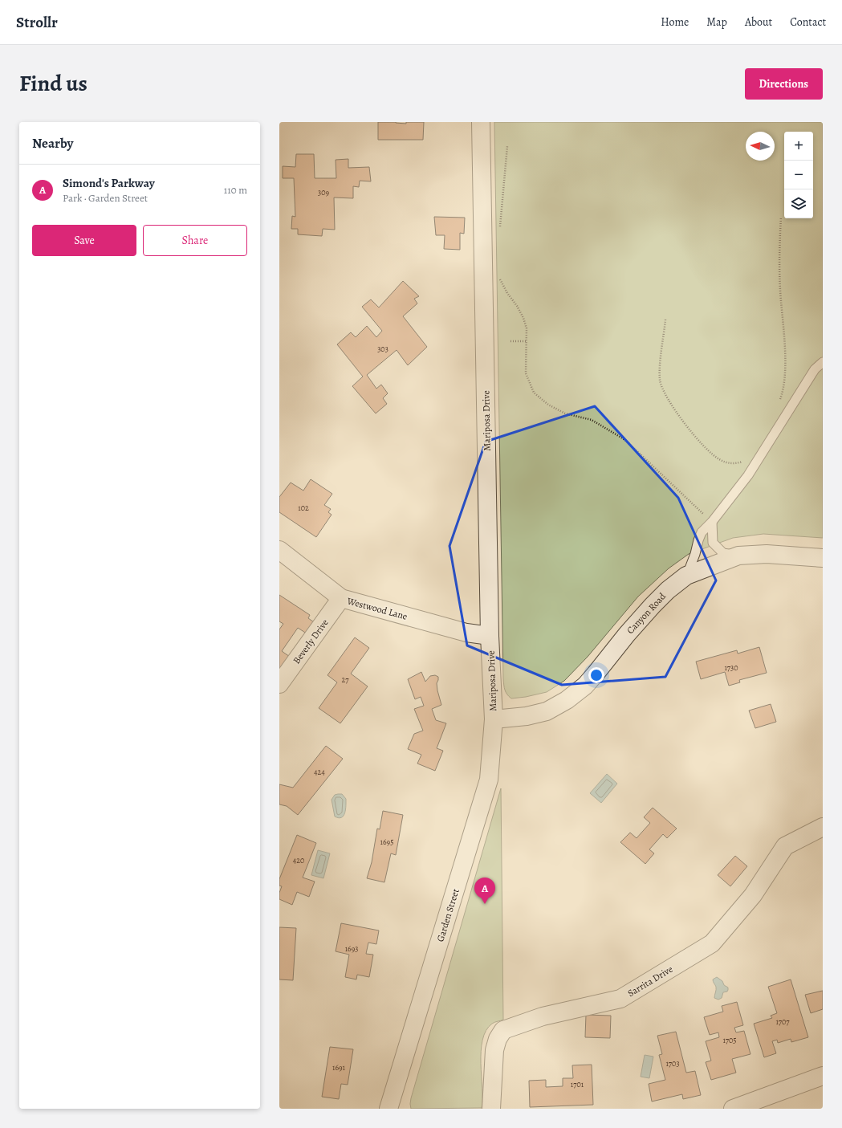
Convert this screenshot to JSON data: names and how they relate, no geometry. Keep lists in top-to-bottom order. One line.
{"streets":{"street":["Mariposa Drive","Westwood Lane","Canyon Road","Beverly Drive","Garden Street","Sarrita Drive"]},"crossings":[["Mariposa Drive","Westwood Lane"],["Mariposa Drive","Canyon Road"],["Mariposa Drive","Garden Street"],["Westwood Lane","Beverly Drive"],["Canyon Road","Garden Street"]],"house_numbers":["309","303","102","1730","27","424","1695","420","1693","1707","1705","1703","1691","1701"],"north":"left","page":{"header":"Strollr","nav":["Home","Map","About","Contact"],"title":"Find us","buttons":["Directions",["Save","Share"]],"heading":"Nearby","map_buttons":["+","−"],"list":[{"mark":"A","name":"Simond's Parkway","note":"Park · Garden Street","value":"110 m"}],"pins":"A"}}
